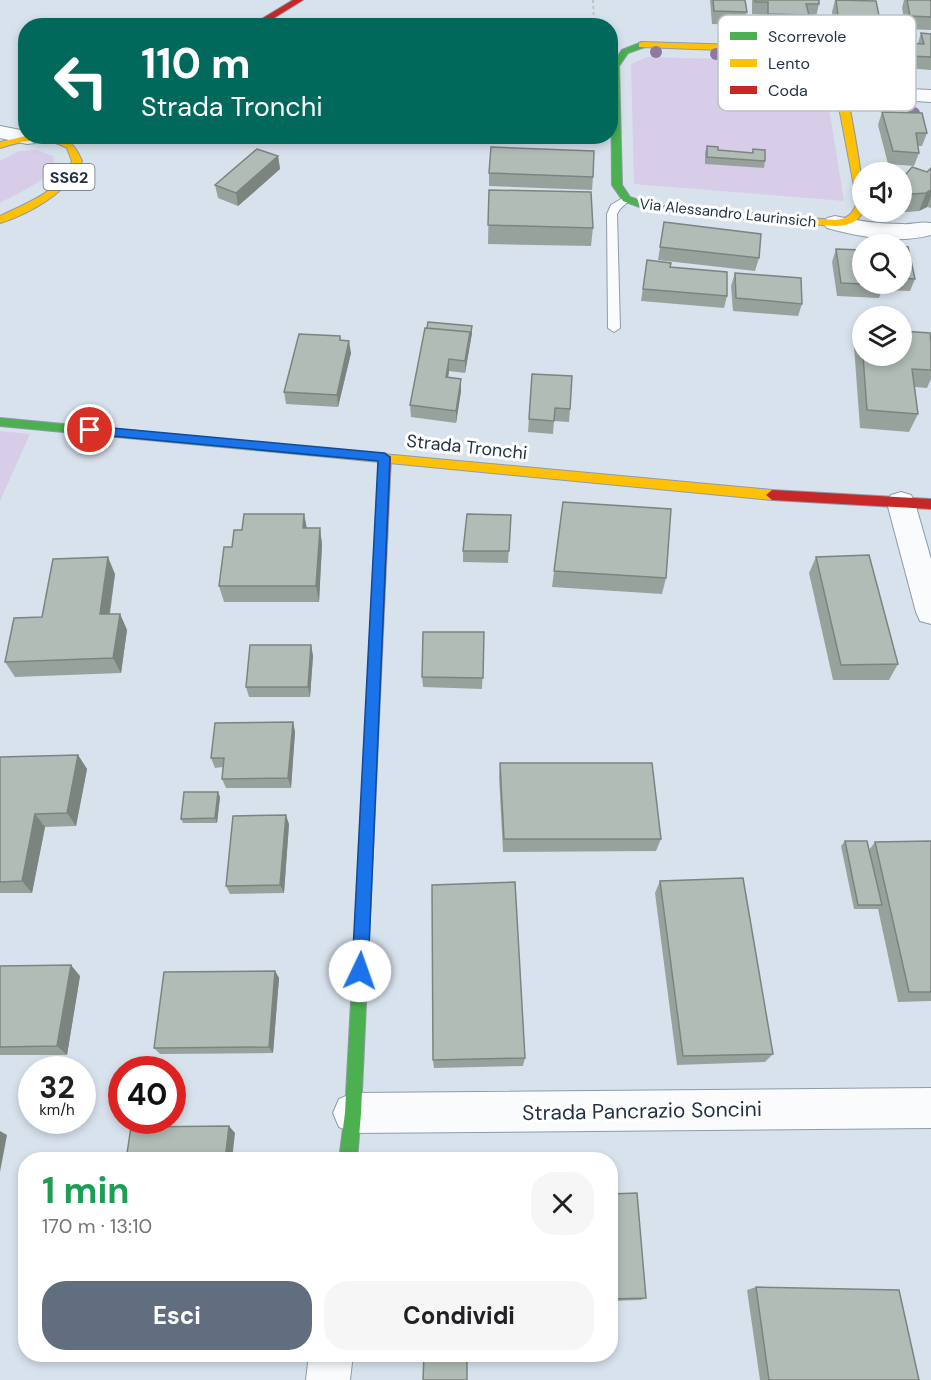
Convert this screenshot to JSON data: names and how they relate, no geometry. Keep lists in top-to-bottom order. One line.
{"streets":{"street":["SS62","Via Alessandro Laurinsich","Strada Tronchi","Strada Pancrazio Soncini"]},"legend":["Scorrevole","Lento","Coda"],"page":{"turn":["110 m","Strada Tronchi"],"speed":"32 km/h","limit":"40","heading":["1 min","170 m · 13:10"],"buttons":["Esci","Condividi"]}}
